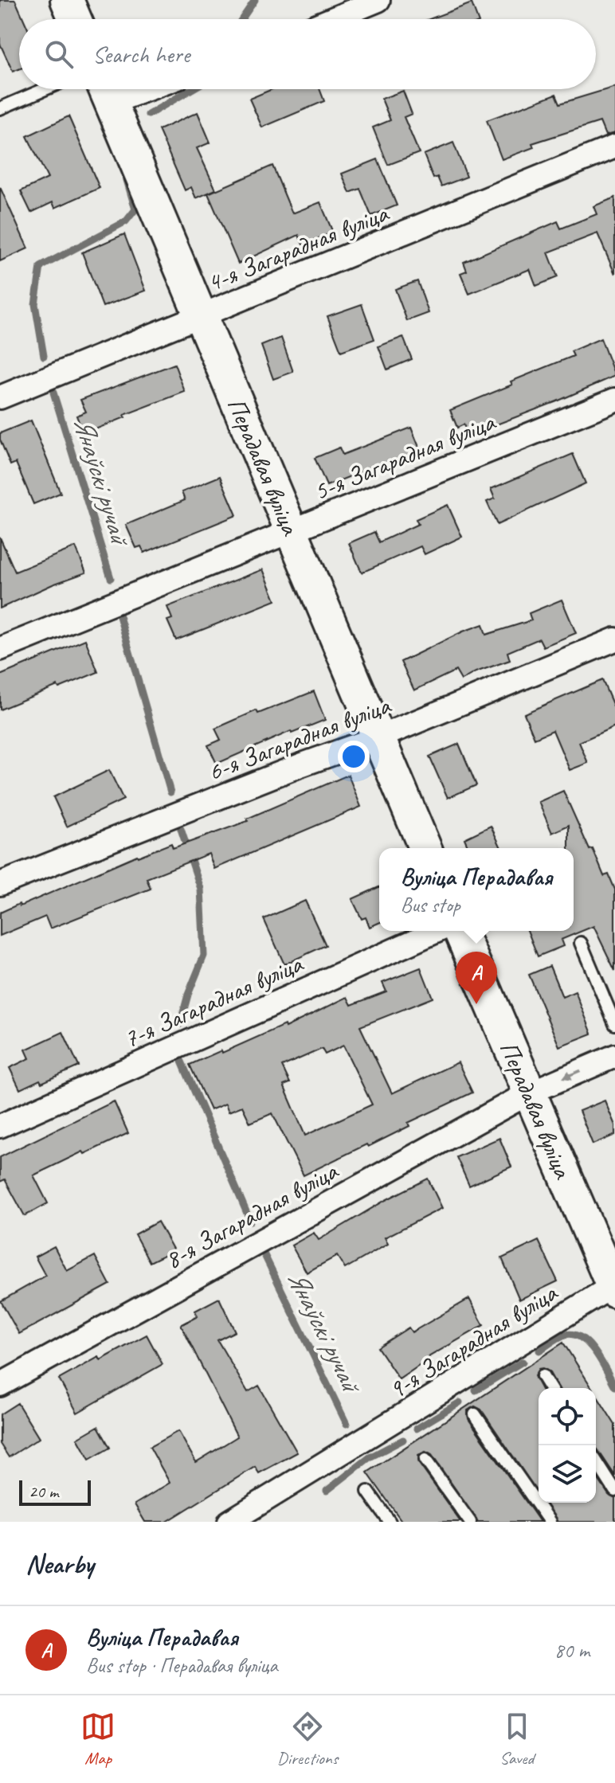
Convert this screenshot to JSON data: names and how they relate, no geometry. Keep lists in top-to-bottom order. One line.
{"streets":{"street":["4-я Загарадная вуліца","5-я Загарадная вуліца","Перадавая вуліца","6-я Загарадная вуліца","7-я Загарадная вуліца","8-я Загарадная вуліца","9-я Загарадная вуліца"]},"crossings":[["4-я Загарадная вуліца","Перадавая вуліца"],["5-я Загарадная вуліца","Перадавая вуліца"],["Перадавая вуліца","6-я Загарадная вуліца"],["Перадавая вуліца","8-я Загарадная вуліца"],["Перадавая вуліца","9-я Загарадная вуліца"]],"water":["Янаўскі ручай"],"scale_bar":"20 m","page":{"search":"Search here","popup":["Вуліца Перадавая","Bus stop"],"pins":"A","scale":"20 m","heading":"Nearby","list":[{"mark":"A","name":"Вуліца Перадавая","note":"Bus stop · Перадавая вуліца","value":"80 m"}],"nav":["Map","Directions","Saved"]}}
